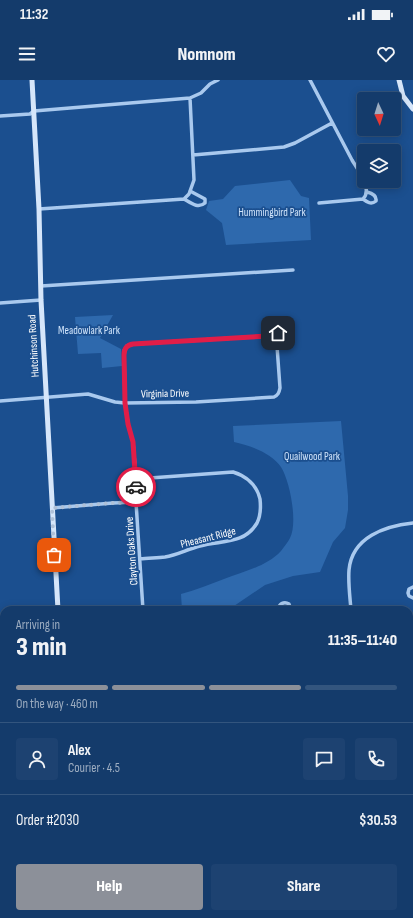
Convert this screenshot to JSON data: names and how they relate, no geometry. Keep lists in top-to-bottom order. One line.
{"streets":{"street":["Hutchinson Road","Virginia Drive","Pheasant Ridge","Clayton Oaks Drive"]},"crossings":[["Hutchinson Road","Virginia Drive"],["Virginia Drive","Clayton Oaks Drive"],["Pheasant Ridge","Clayton Oaks Drive"]],"parks":["Hummingbird Park","Meadowlark Park","Quailwood Park"],"north":"bottom","page":{"status":"11:32","header":"Nomnom","heading":["3 min","Arriving in","11:35–11:40"],"panel":["Alex","Courier · 4.5","Order #2030","$30.53"],"bar":"On the way · 460 m","buttons":["Help","Share"]}}
